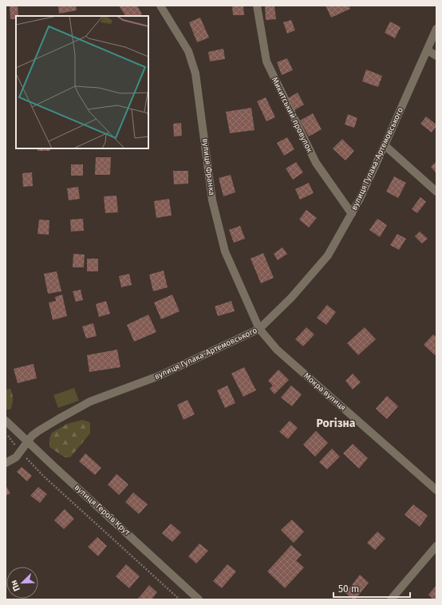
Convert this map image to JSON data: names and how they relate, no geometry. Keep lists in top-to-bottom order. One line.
{"streets":{"street":["Микитський провулок","вулиця Гулака-Артемовського","вулиця Франка","Мокра вулиця","вулиця Героїв Крут"]},"crossings":[["Микитський провулок","вулиця Гулака-Артемовського"],["вулиця Гулака-Артемовського","вулиця Франка"],["вулиця Гулака-Артемовського","Мокра вулиця"],["вулиця Гулака-Артемовського","вулиця Героїв Крут"],["вулиця Франка","Мокра вулиця"]],"districts":["Рогізна"],"scale_bar":"50 m","north":"bottom left"}
